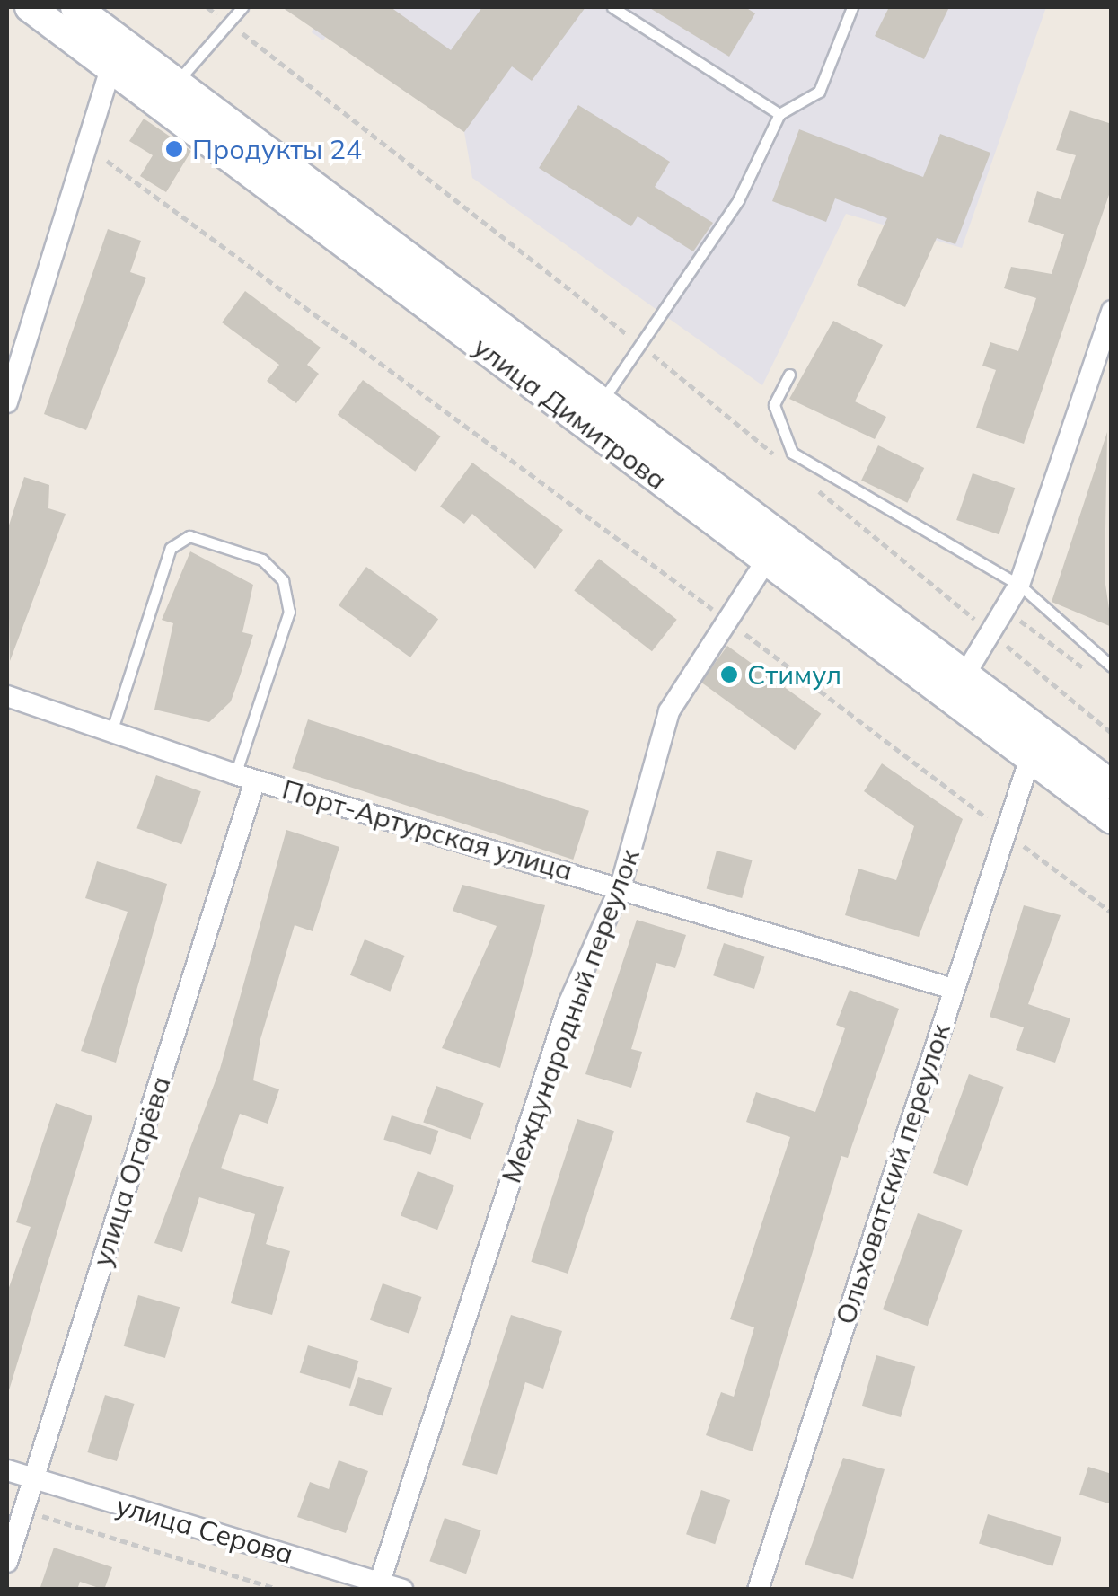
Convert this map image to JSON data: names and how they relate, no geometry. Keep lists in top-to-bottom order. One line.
{"streets":{"main road":["улица Димитрова"],"street":["Порт-Артурская улица","Международный переулок","улица Огарёва","Ольховатский переулок","улица Серова"]},"crossings":[["улица Димитрова","Международный переулок"],["улица Димитрова","Ольховатский переулок"],["Порт-Артурская улица","Международный переулок"],["Порт-Артурская улица","улица Огарёва"],["Порт-Артурская улица","Ольховатский переулок"],["Международный переулок","улица Серова"],["улица Огарёва","улица Серова"]],"places":["Продукты 24","Стимул"]}
